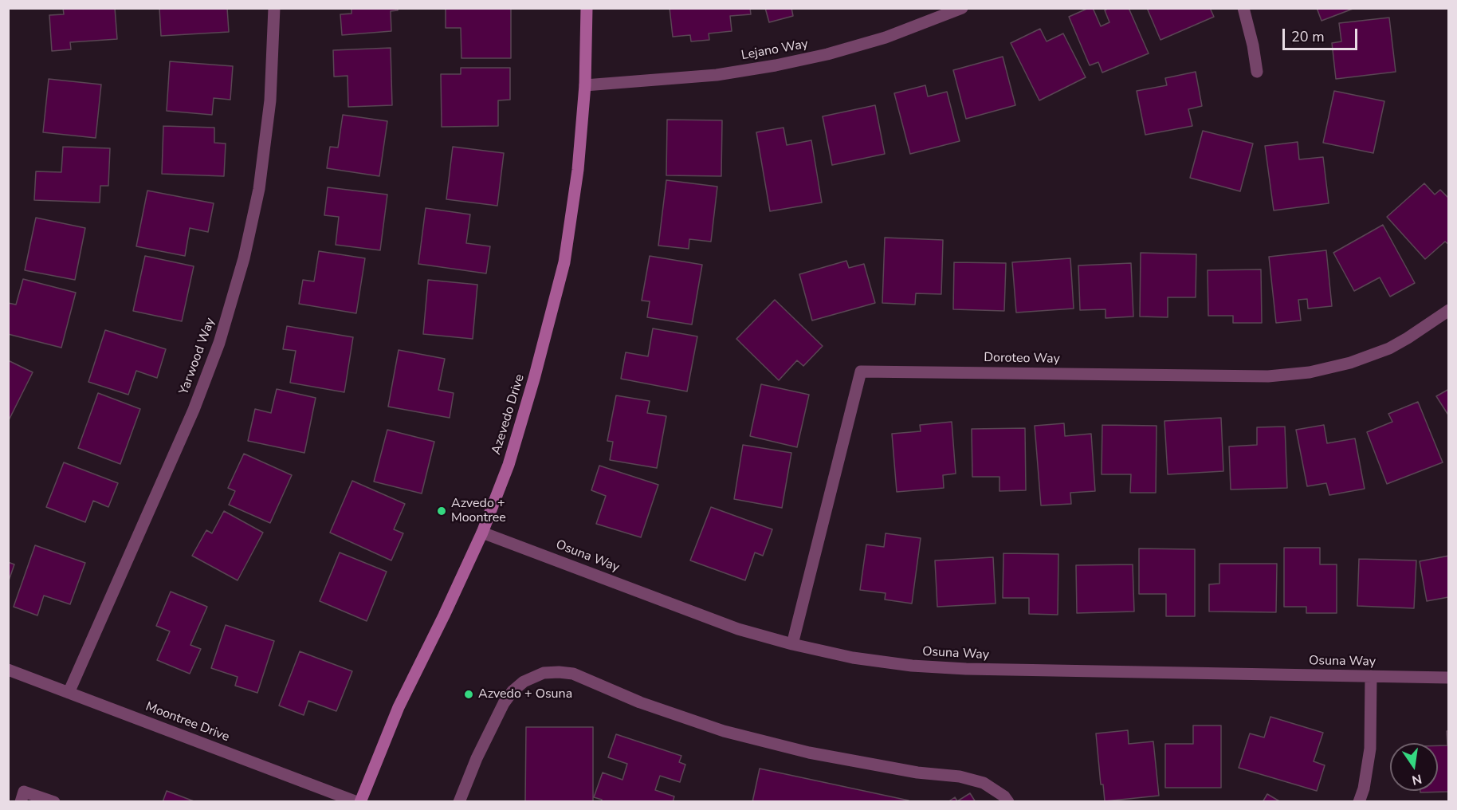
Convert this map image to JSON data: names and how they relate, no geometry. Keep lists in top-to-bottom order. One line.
{"streets":{"street":["Lejano Way","Yarwood Way","Doroteo Way","Azevedo Drive","Osuna Way","Moontree Drive"]},"crossings":[["Lejano Way","Azevedo Drive"],["Yarwood Way","Moontree Drive"],["Doroteo Way","Osuna Way"],["Azevedo Drive","Osuna Way"],["Azevedo Drive","Moontree Drive"]],"places":["Azvedo + Moontree","Azvedo + Osuna"],"scale_bar":"20 m","north":"bottom"}
